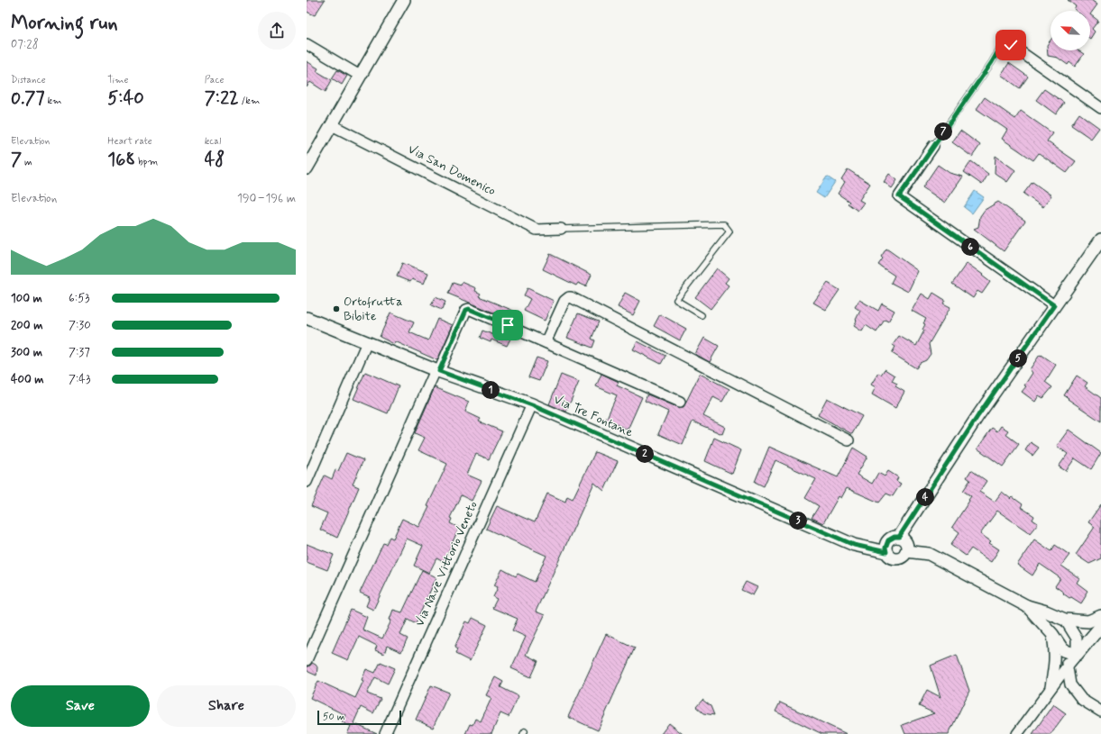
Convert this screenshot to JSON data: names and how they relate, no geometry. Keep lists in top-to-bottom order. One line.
{"streets":{"street":["Via San Domenico","Via Tre Fontane","Via Nave Vittorio Veneto"]},"crossings":[["Via Tre Fontane","Via Nave Vittorio Veneto"]],"places":["Ortofrutta Bibite"],"scale_bar":"50 m","north":"top left","page":{"heading":["Morning run","07:28"],"stats":[["Distance","0.77 km"],["Time","5:40"],["Pace","7:22 /km"],["Elevation","7 m"],["Heart rate","168 bpm"],["kcal","48"]],"pins":["7","6","5","1","2","4","3"],"chart":["Elevation","190–196 m"],"list":[{"name":"100 m","note":"6:53"},{"name":"200 m","note":"7:30"},{"name":"300 m","note":"7:37"},{"name":"400 m","note":"7:43"}],"buttons":["Save","Share"],"scale":"50 m"}}
